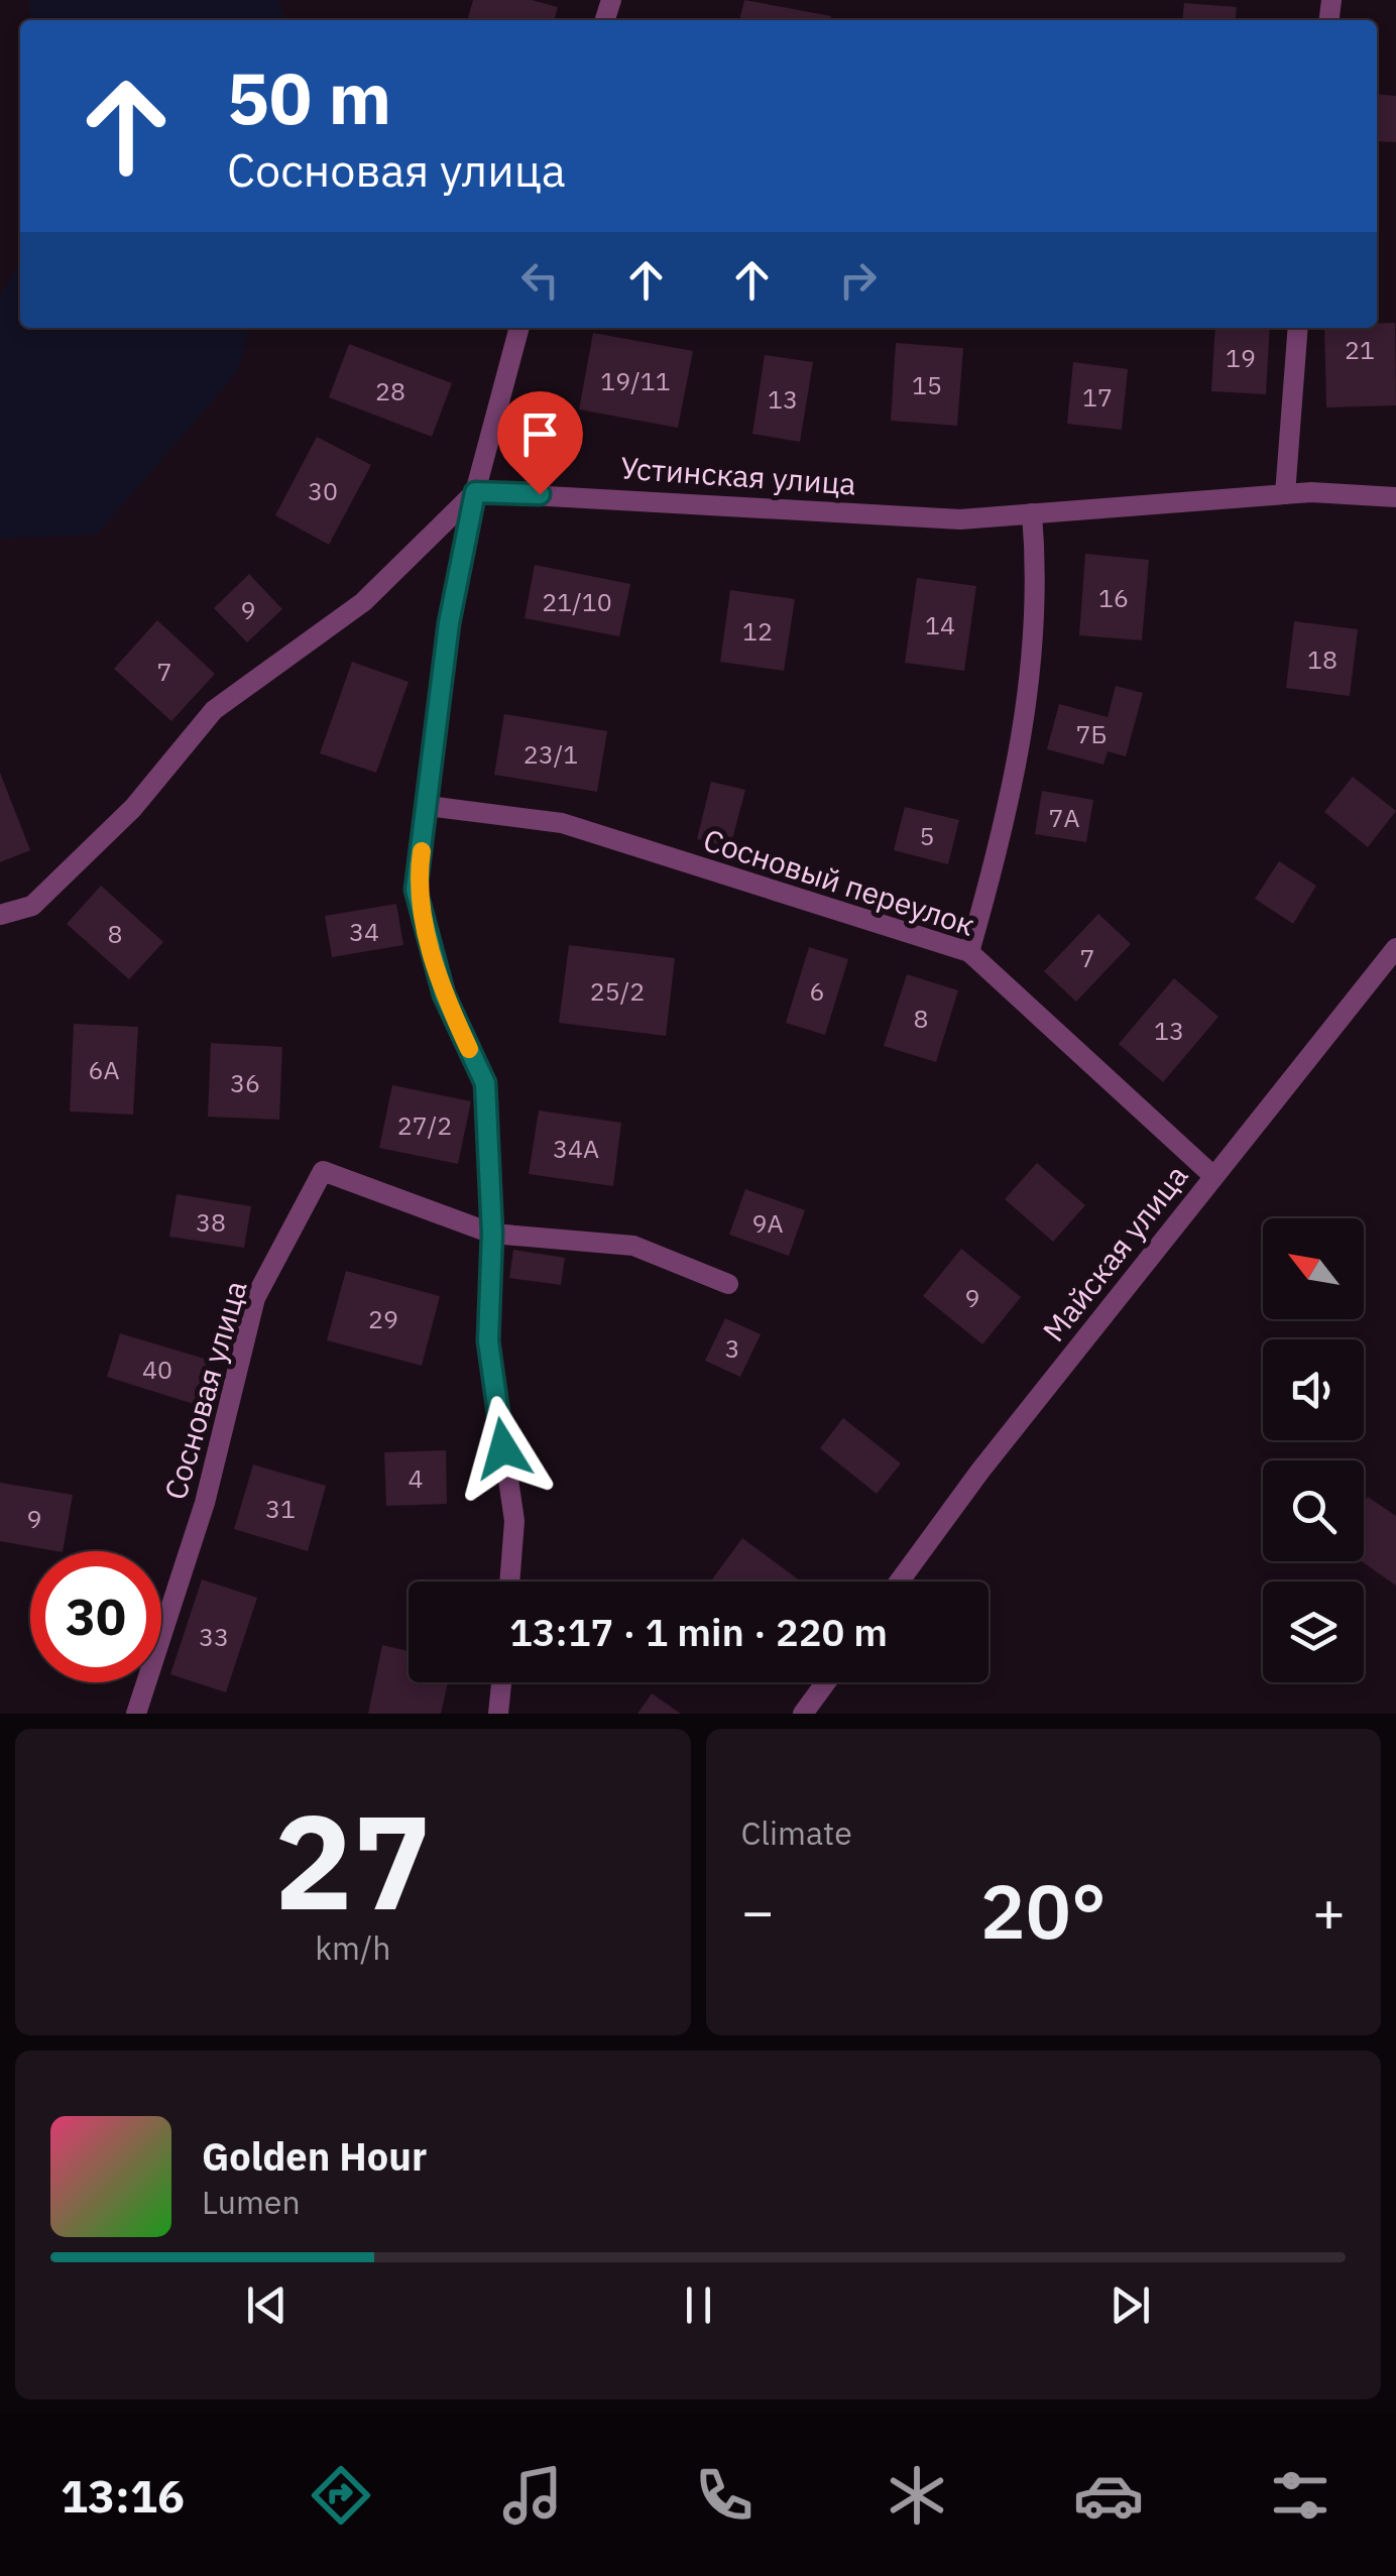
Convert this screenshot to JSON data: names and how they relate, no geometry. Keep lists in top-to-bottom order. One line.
{"streets":{"street":["Устинская улица","Сосновый переулок","Майская улица","Сосновая улица"]},"crossings":[["Сосновый переулок","Майская улица"]],"house_numbers":["21","19","19/11","15","28","17","13","30","16","21/10","9","14","12","18","7","7Б","23/1","7А","5","34","8","7","25/2","6","8","13","6А","36","27/2","34А","38","9А","9","29","3","40","4","31","9","33"],"north":"top left","page":{"turn":["50 m","Сосновая улица"],"limit":"30","trip":"13:17 · 1 min · 220 m","tile":[["27","km/h"],"Climate"],"heat":["−","20°","+"],"song":["Golden Hour","Lumen"],"tabs":"13:16"}}
